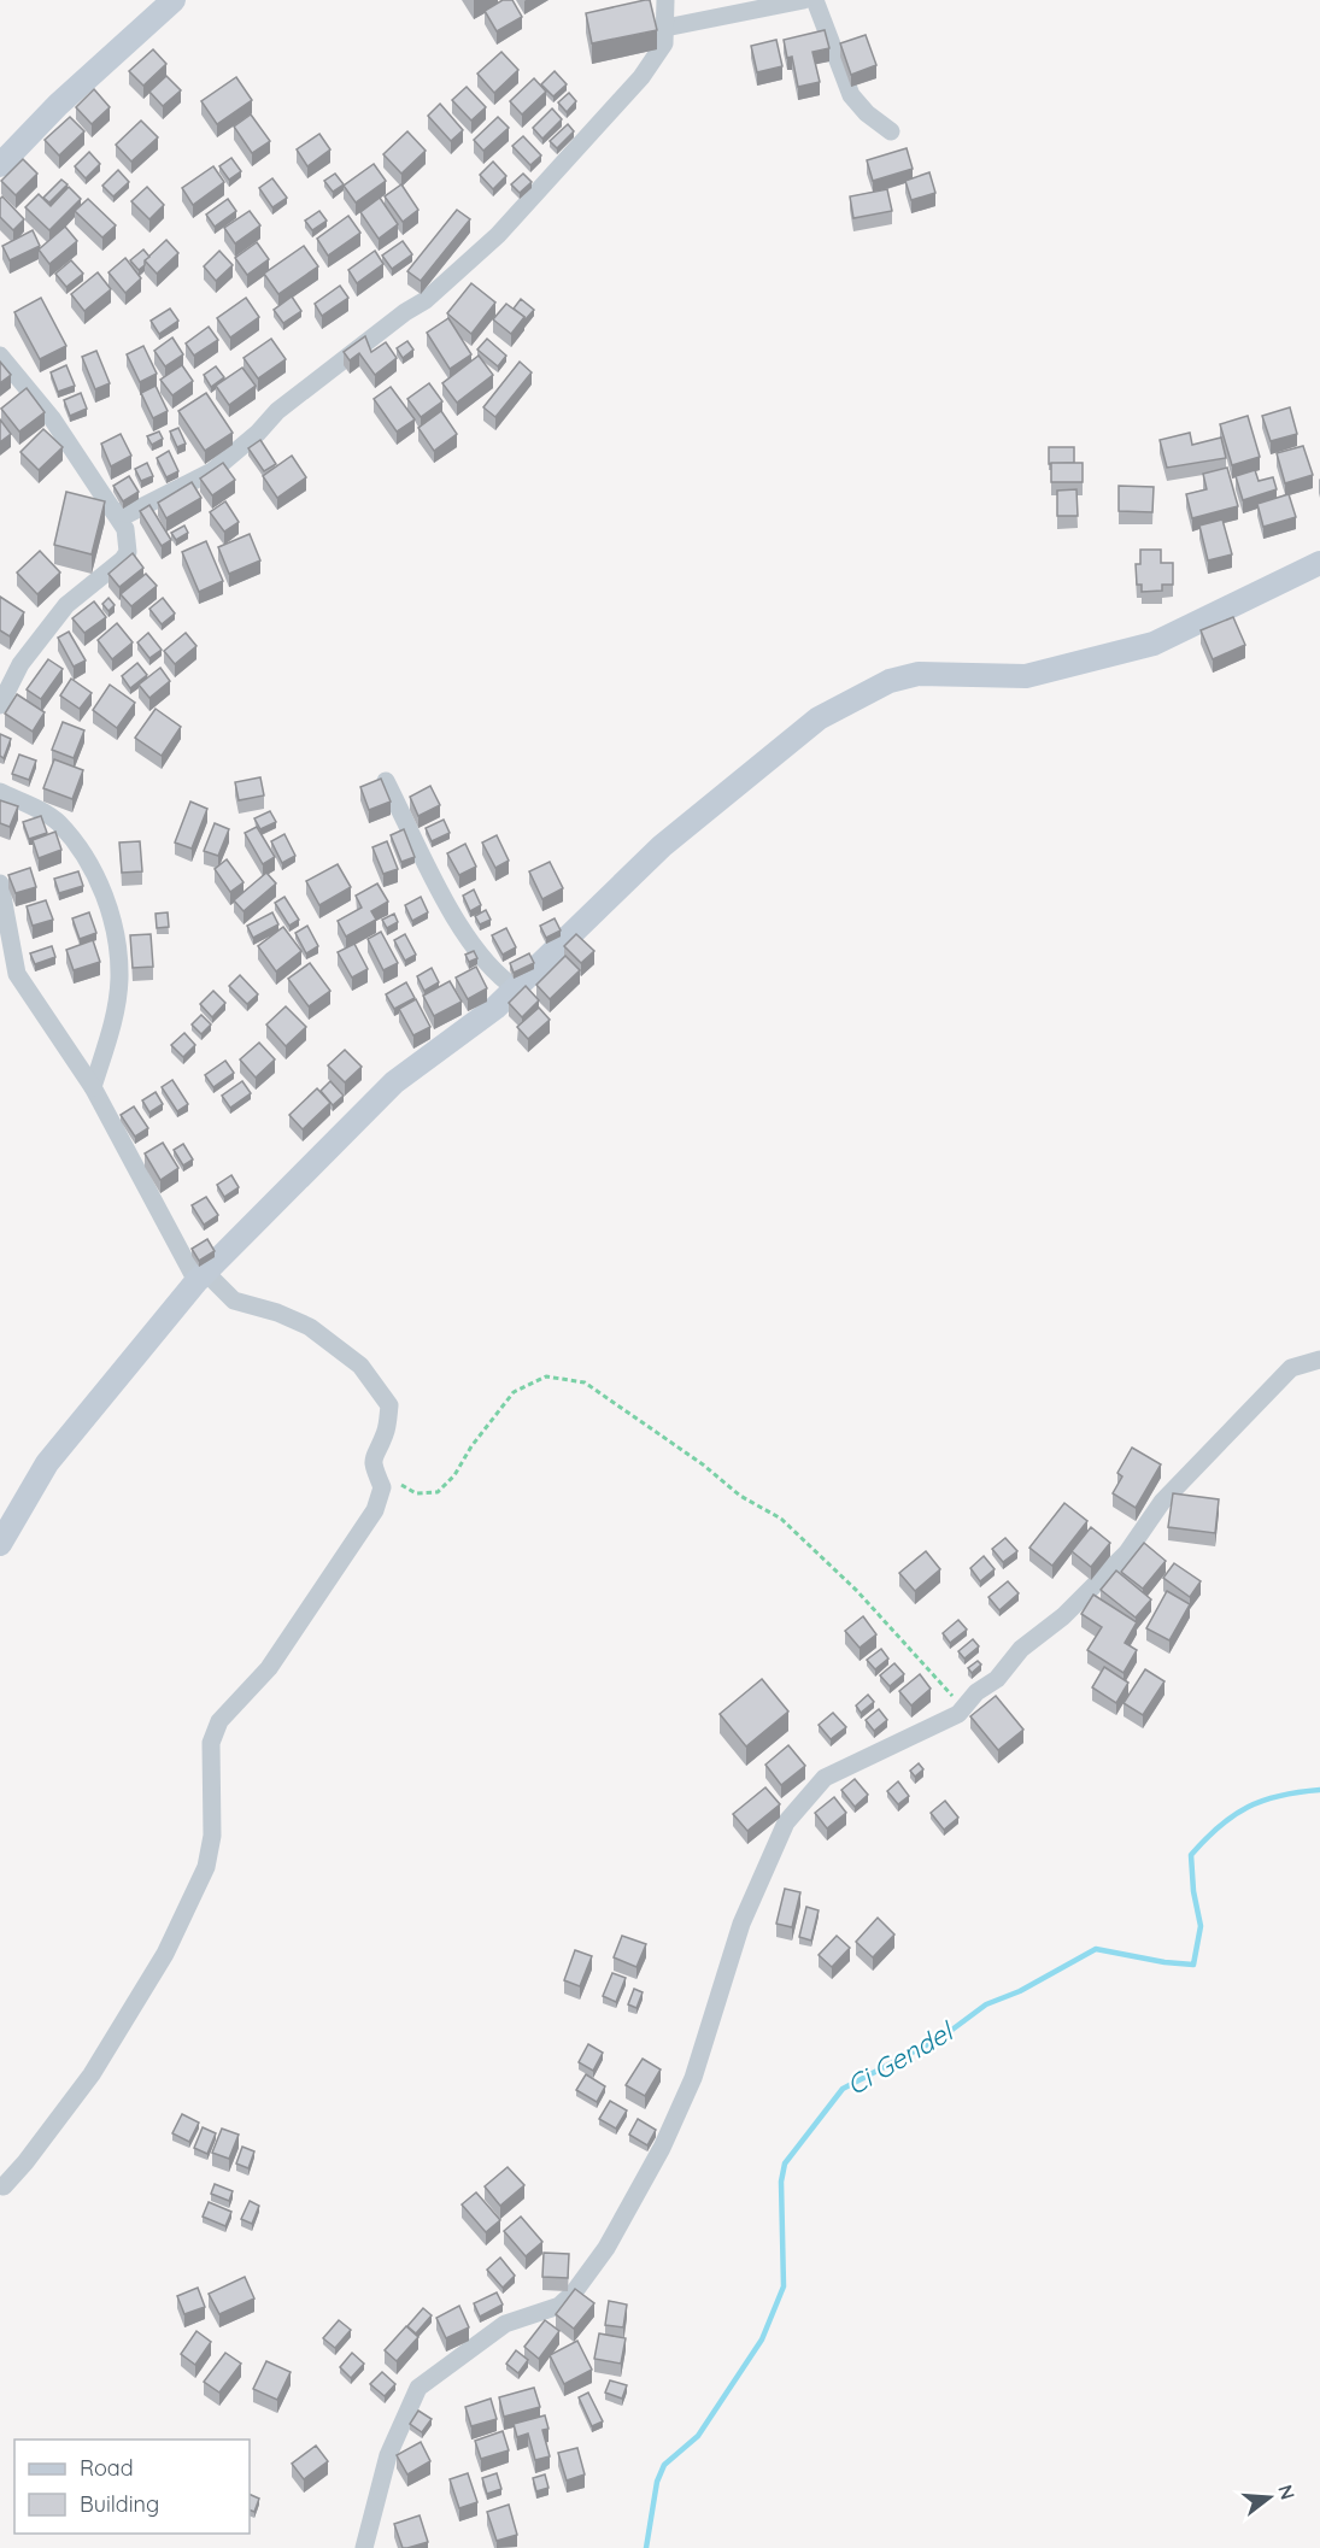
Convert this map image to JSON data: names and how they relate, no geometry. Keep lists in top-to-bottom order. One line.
{"water":["Ci Gendel"],"legend":["Road","Building"],"north":"right"}
